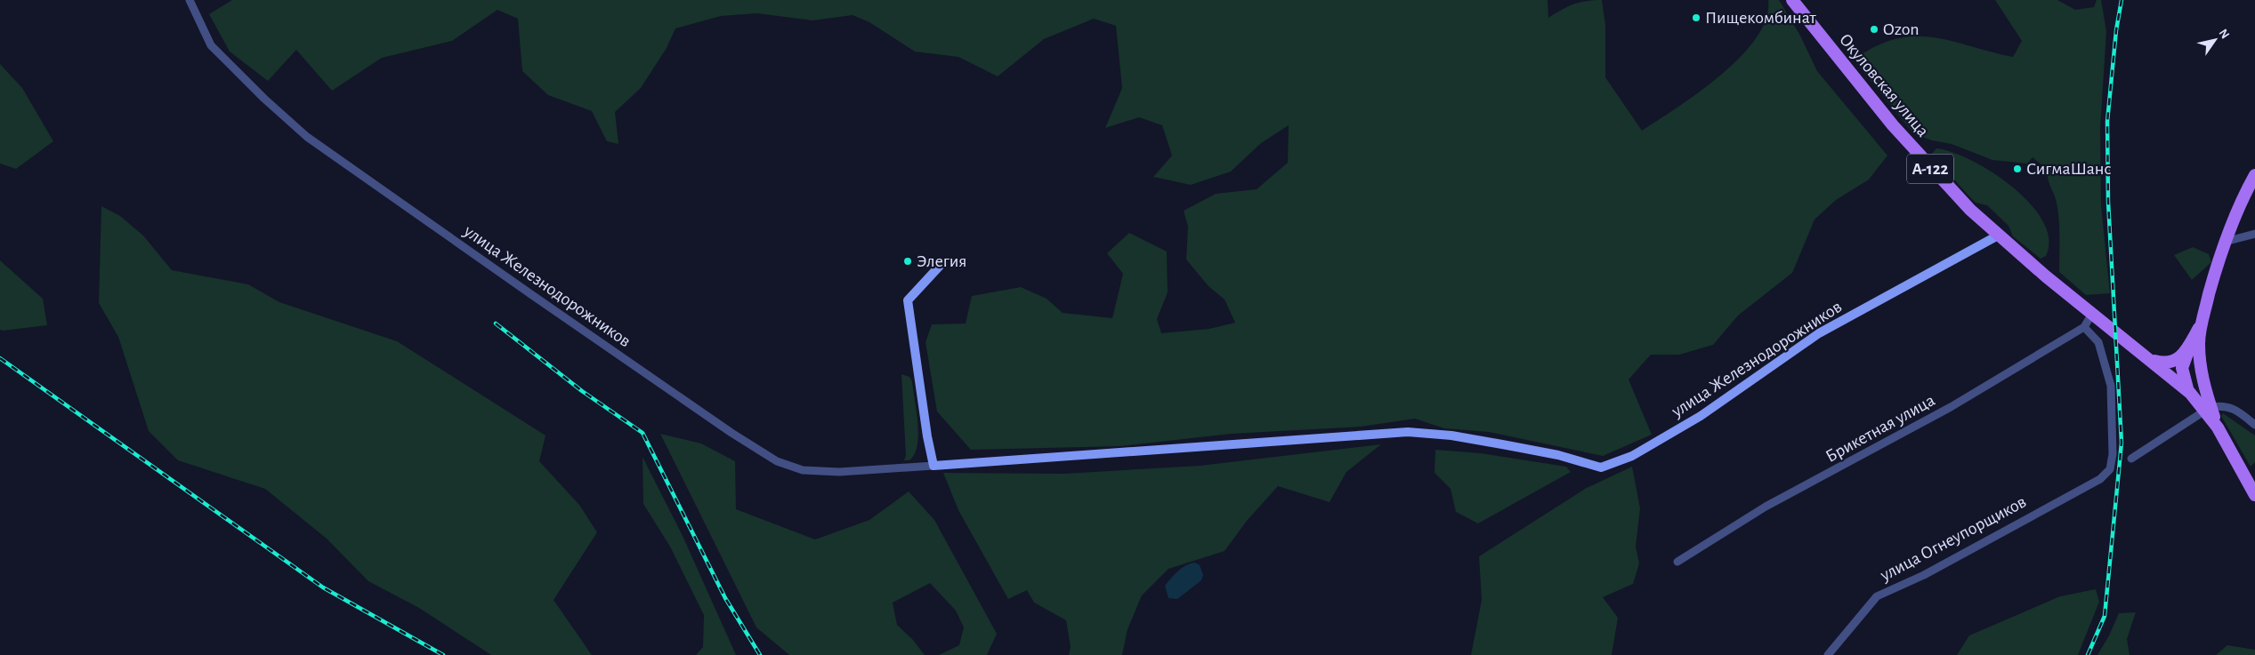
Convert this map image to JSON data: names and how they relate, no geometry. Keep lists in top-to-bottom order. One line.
{"streets":{"main road":["Окуловская улица","А-122"],"street":["улица Железнодорожников","Брикетная улица","улица Огнеупорщиков"]},"crossings":[["Окуловская улица","А-122"],["Окуловская улица","улица Железнодорожников"],["Окуловская улица","Брикетная улица"],["А-122","Брикетная улица"],["Брикетная улица","улица Огнеупорщиков"]],"places":["Пищекомбинат","Ozon","СигмаШанс","Элегия"],"north":"top right"}
